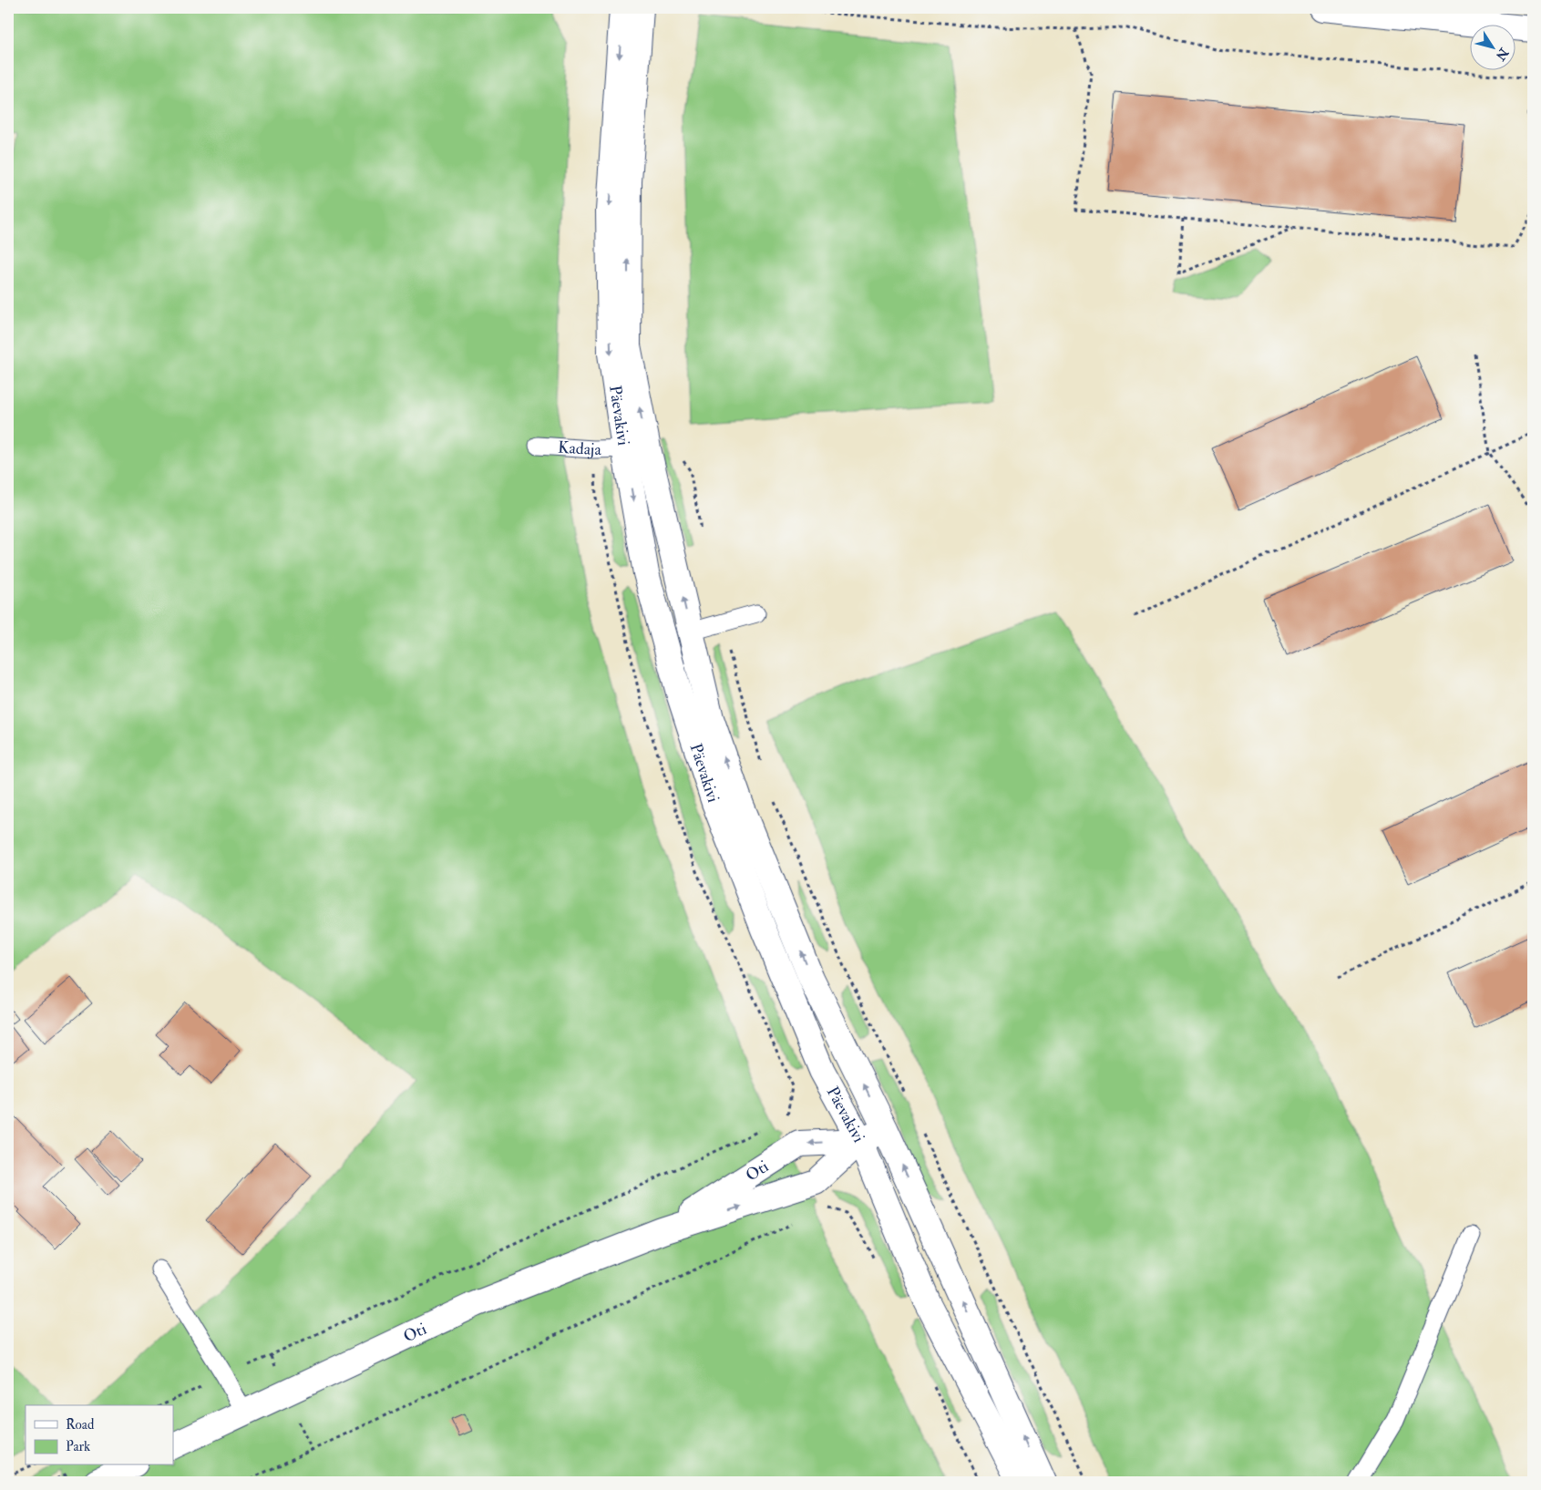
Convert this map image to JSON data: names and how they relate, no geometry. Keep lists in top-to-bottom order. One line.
{"streets":{"street":["Päevakivi","Oti"],"lane":["Kadaja"]},"crossings":[["Päevakivi","Kadaja"],["Päevakivi","Oti"]],"legend":["Road","Park"],"north":"bottom right"}
